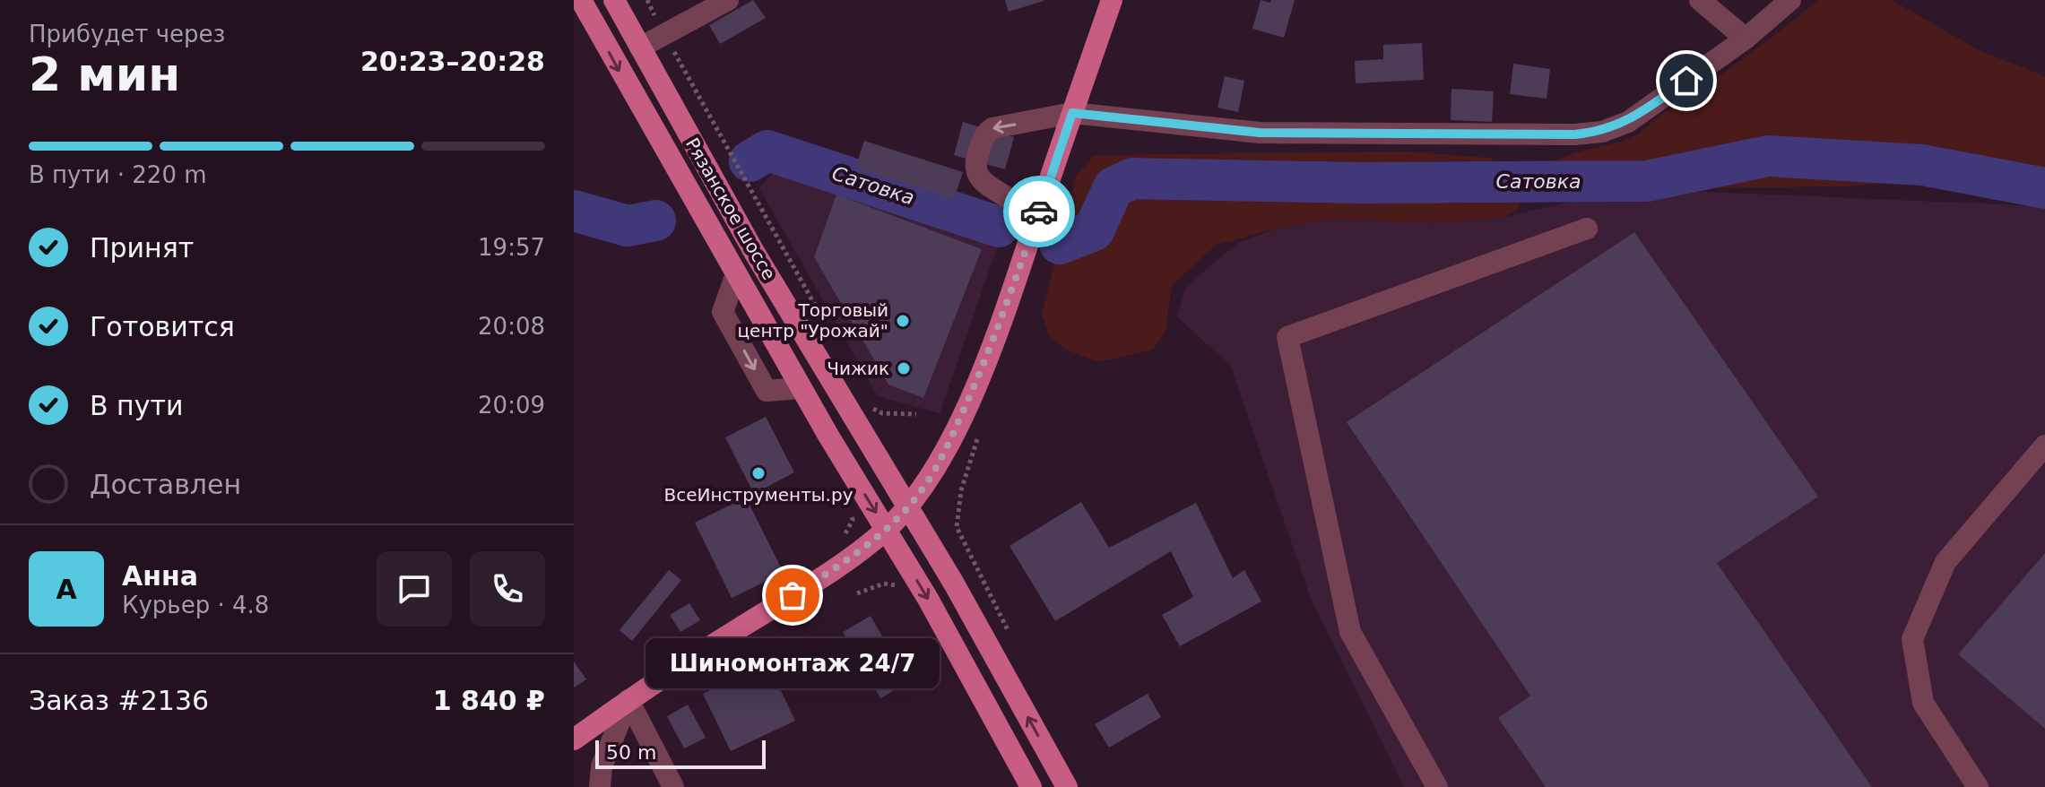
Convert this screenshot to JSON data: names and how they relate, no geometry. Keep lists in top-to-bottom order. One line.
{"streets":{"main road":["Рязанское шоссе"]},"water":["Сатовка"],"places":["Торговый центр \"Урожай\"","Чижик","ВсеИнструменты.ру","Шиномонтаж 24/7"],"scale_bar":"50 m","page":{"heading":["2 мин","Прибудет через","20:23–20:28"],"panel":["Анна","Курьер · 4.8","Заказ #2136","1 840 ₽"],"bar":"В пути · 220 m","list":[["Принят","19:57"],["Готовится","20:08"],["В пути","20:09"],"Доставлен"],"round":"А","bubble":"Шиномонтаж 24/7","scale":"50 m"}}
